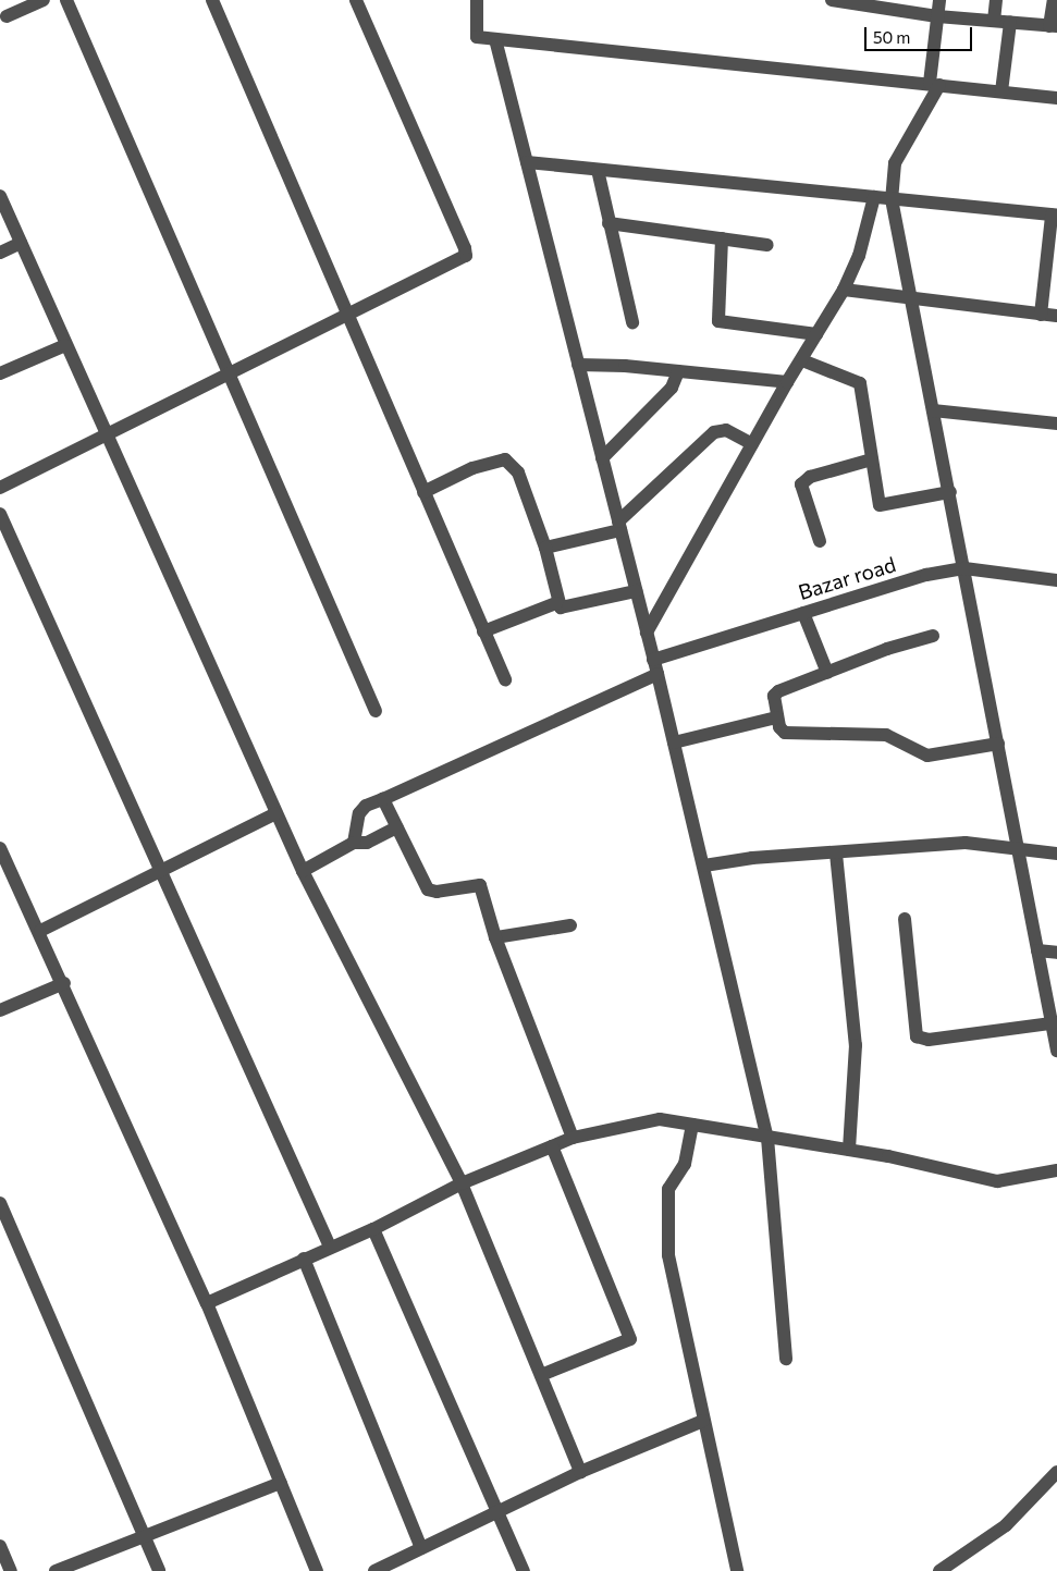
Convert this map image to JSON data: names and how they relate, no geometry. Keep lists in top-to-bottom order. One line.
{"streets":{"street":["Bazar road"]},"scale_bar":"50 m"}
